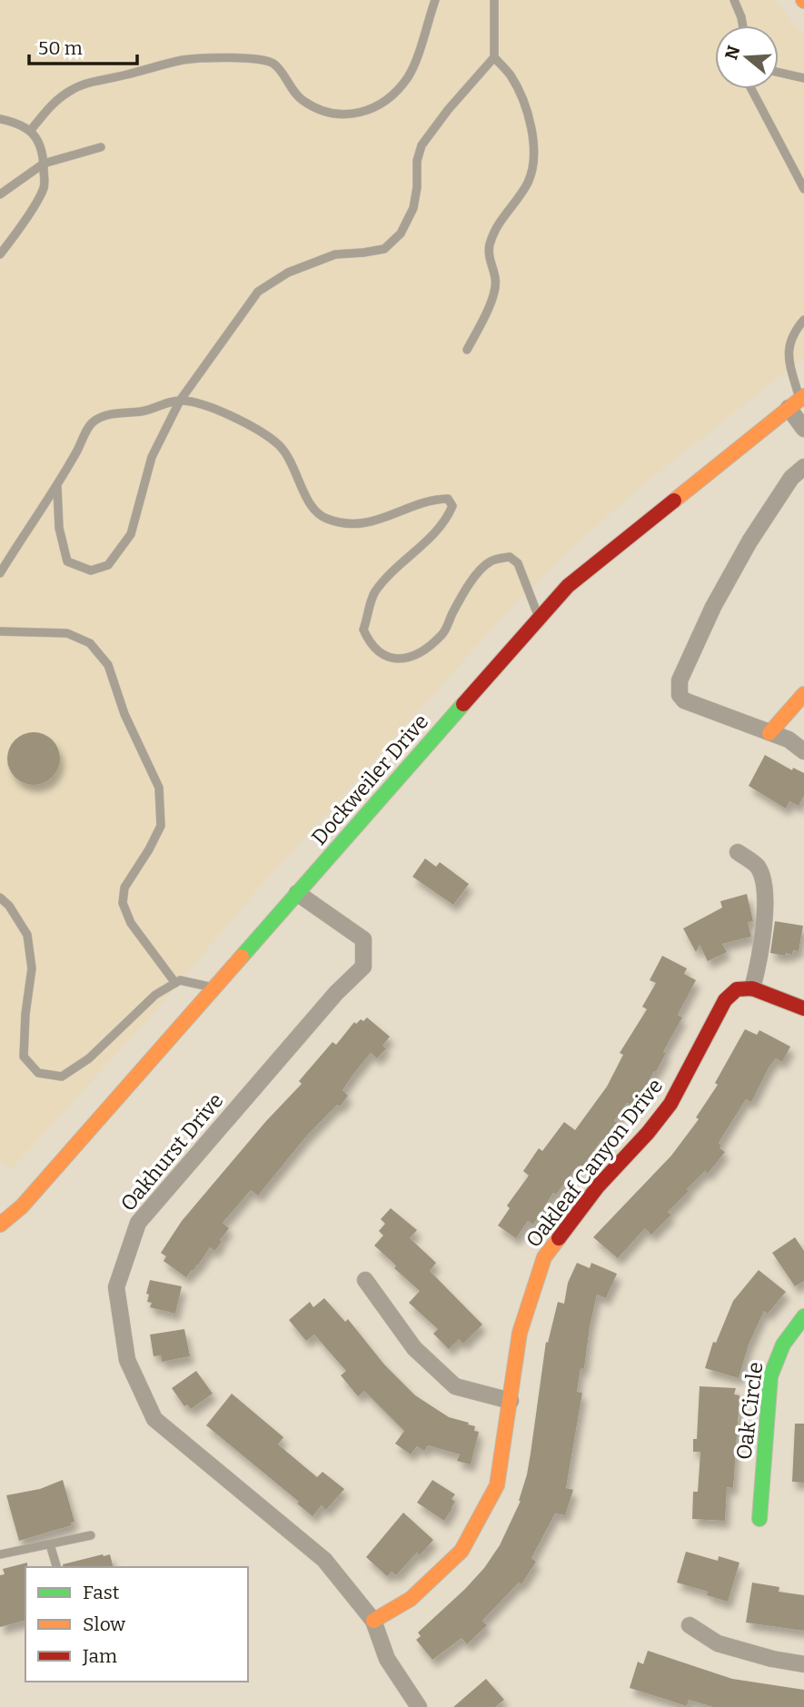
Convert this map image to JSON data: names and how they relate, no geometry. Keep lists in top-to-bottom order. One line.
{"streets":{"street":["Dockweiler Drive","Oakhurst Drive","Oakleaf Canyon Drive","Oak Circle"]},"crossings":[["Dockweiler Drive","Oakhurst Drive"],["Oakhurst Drive","Oakleaf Canyon Drive"]],"legend":["Fast","Slow","Jam"],"scale_bar":"50 m","north":"left"}
